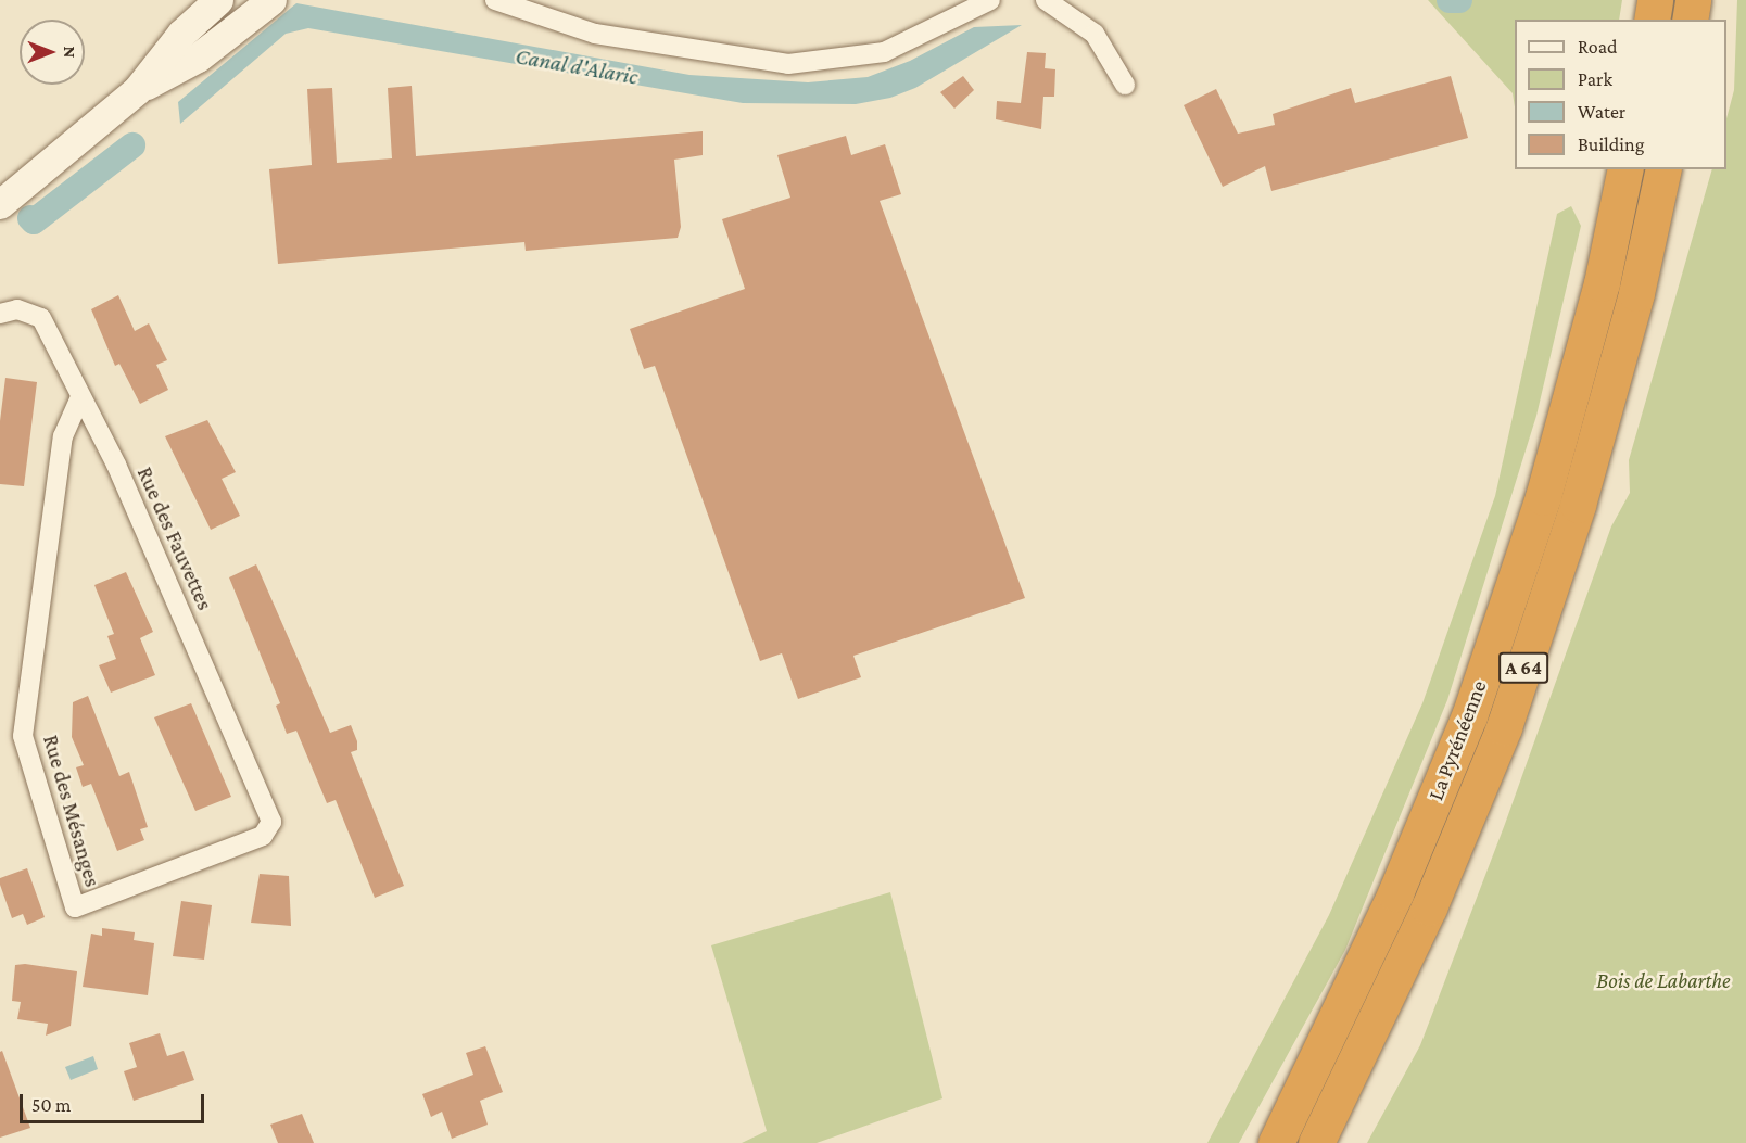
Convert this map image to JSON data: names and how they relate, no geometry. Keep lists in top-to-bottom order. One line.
{"streets":{"highway":["A 64","La Pyrénéenne"],"street":["Rue des Fauvettes","Rue des Mésanges"]},"crossings":[["Rue des Fauvettes","Rue des Mésanges"]],"water":["Canal d'Alaric"],"parks":["Bois de Labarthe"],"legend":["Road","Park","Water","Building"],"scale_bar":"50 m","north":"right"}
